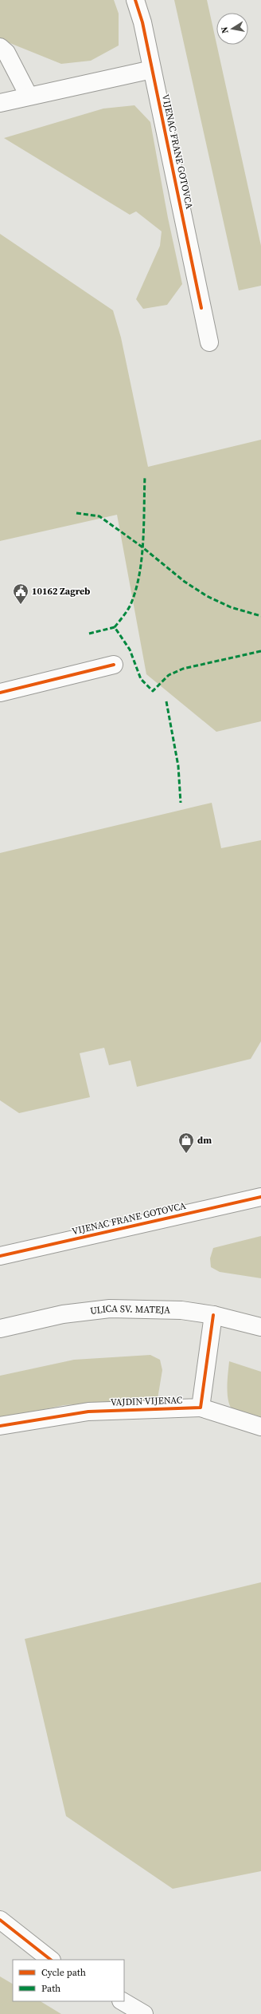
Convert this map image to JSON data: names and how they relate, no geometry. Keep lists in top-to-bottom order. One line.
{"streets":{"street":["VIJENAC FRANE GOTOVCA","ULICA SV. MATEJA","VAJDIN VIJENAC"]},"places":{"public building":["10162 Zagreb"],"shop":["dm"]},"legend":["Cycle path","Path"],"north":"left"}
